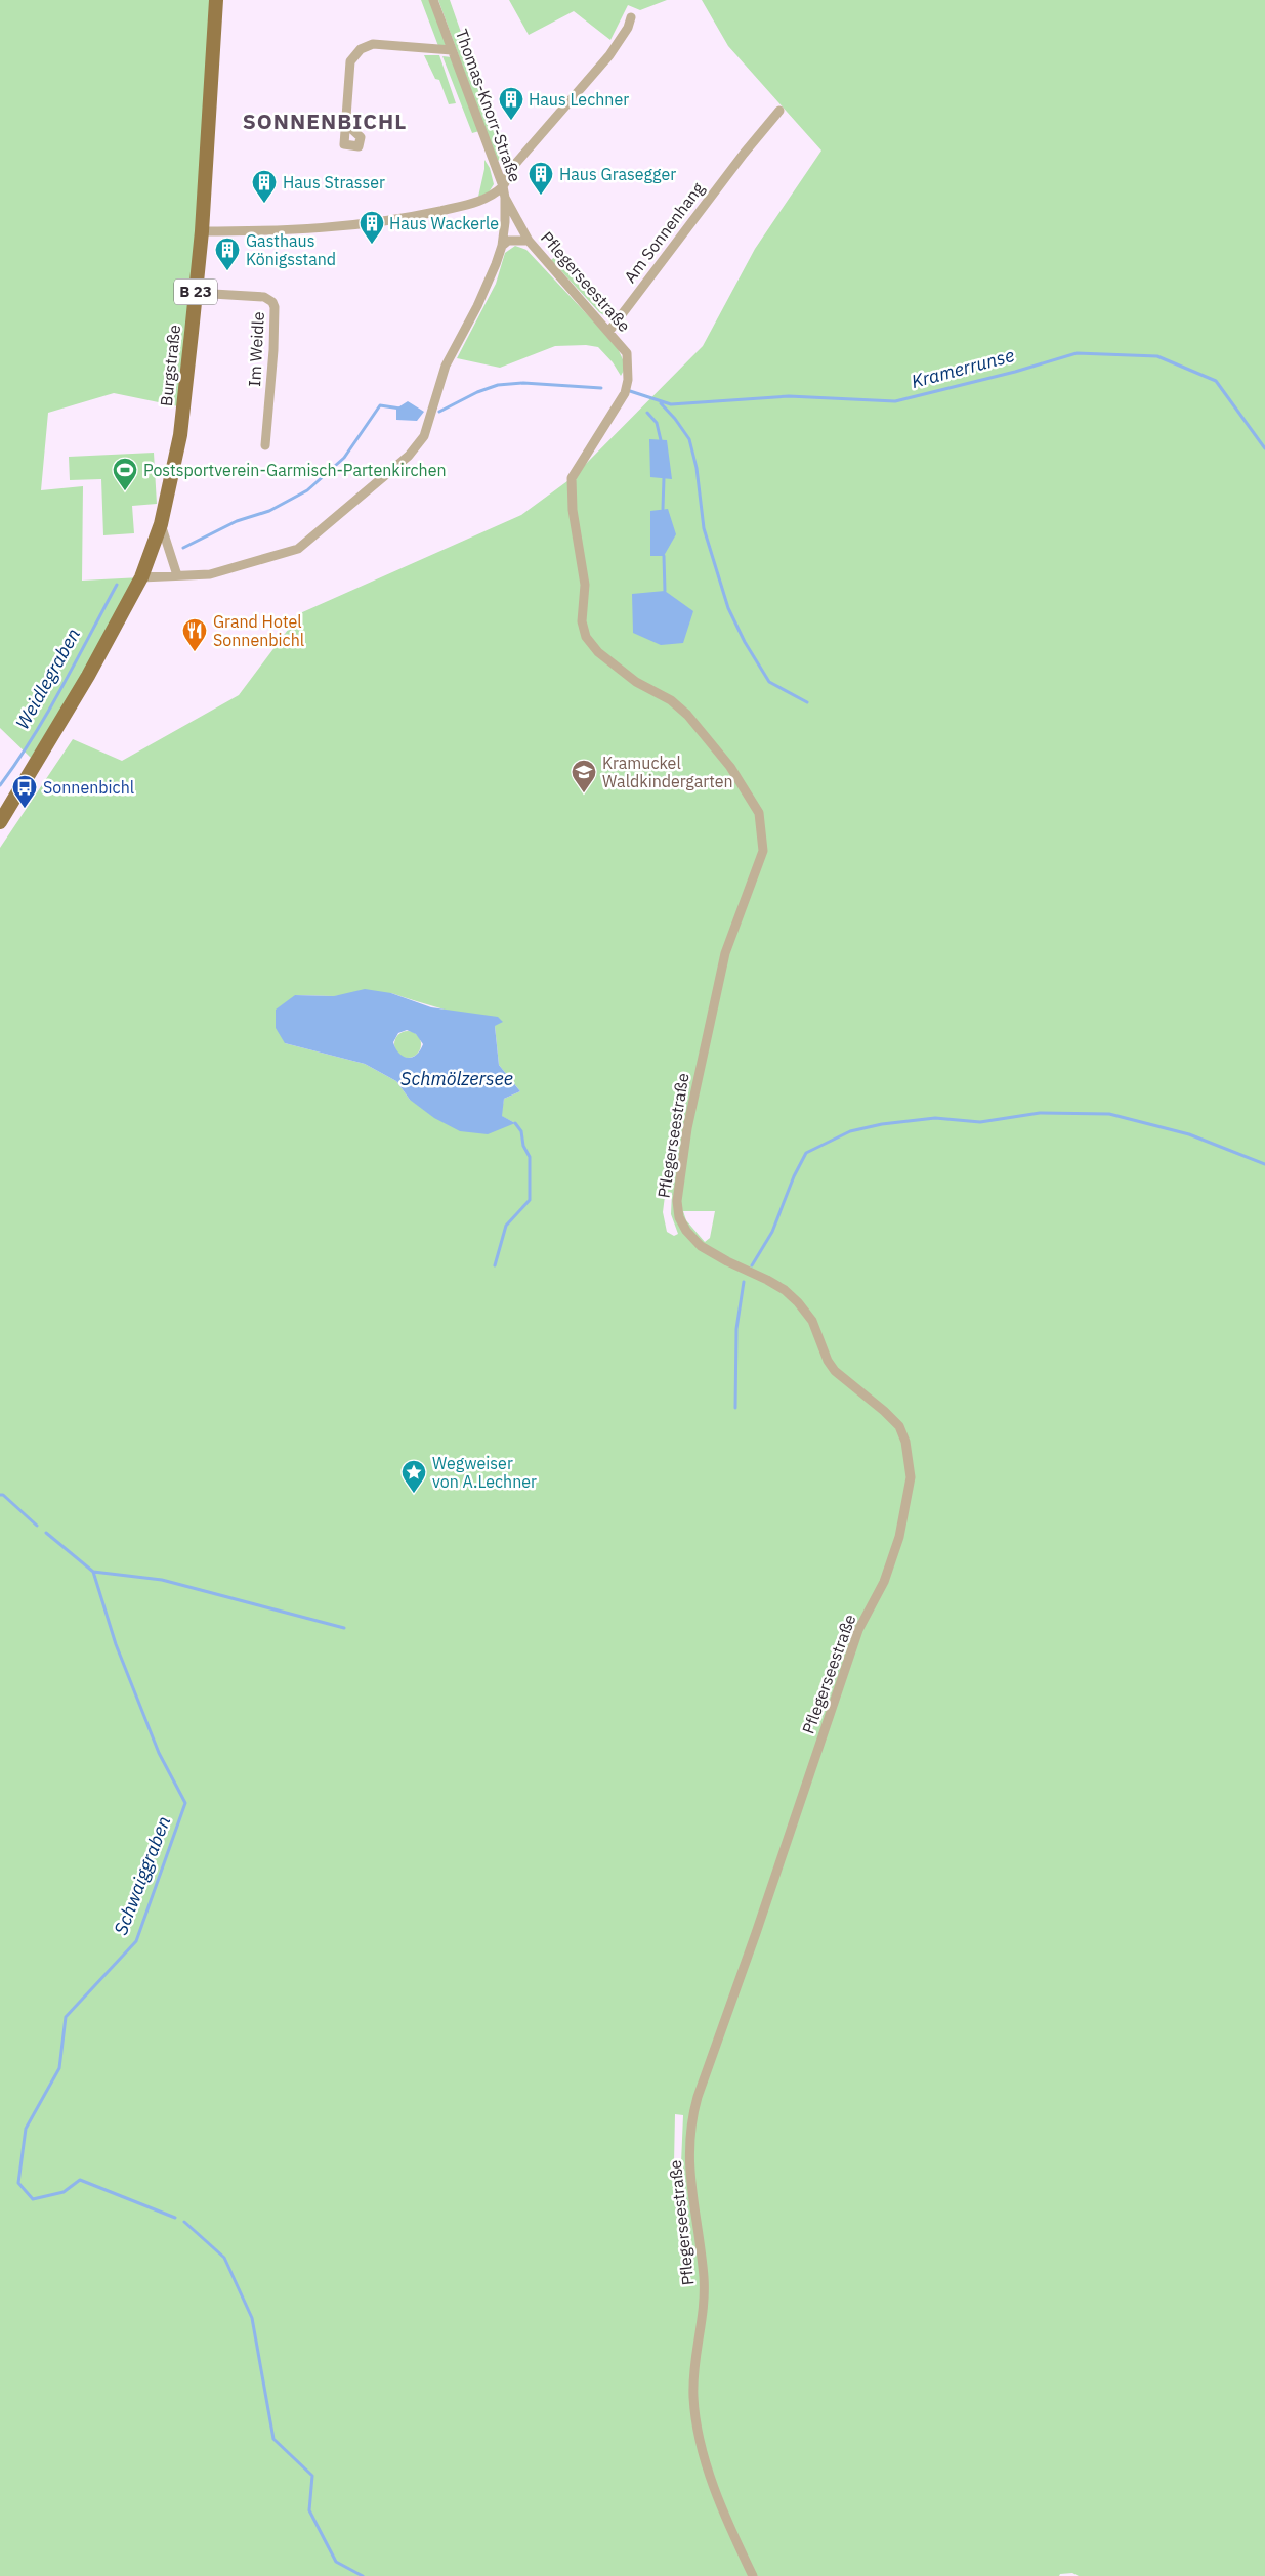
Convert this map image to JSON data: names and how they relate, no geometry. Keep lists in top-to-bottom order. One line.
{"streets":{"main road":["B 23","Burgstraße"],"street":["Thomas-Knorr-Straße","Am Sonnenhang","Pflegerseestraße","Im Weidle"]},"crossings":[["Thomas-Knorr-Straße","Pflegerseestraße"],["Thomas-Knorr-Straße","B 23"],["Thomas-Knorr-Straße","Burgstraße"],["Am Sonnenhang","Pflegerseestraße"],["B 23","Burgstraße"],["Im Weidle","Burgstraße"]],"districts":["SONNENBICHL"],"water":["Kramerrunse","Weidlegraben","Schmölzersee","Schwaiggraben"],"places":{"building":["Haus Lechner","Haus Grasegger","Haus Strasser","Haus Wackerle","Gasthaus Königsstand"],"sports":["Postsportverein-Garmisch-Partenkirchen"],"restaurant":["Grand Hotel Sonnenbichl"],"school or university":["Kramuckel Waldkindergarten"],"bus stop":["Sonnenbichl"],"place":["Wegweiser von A.Lechner"]}}
